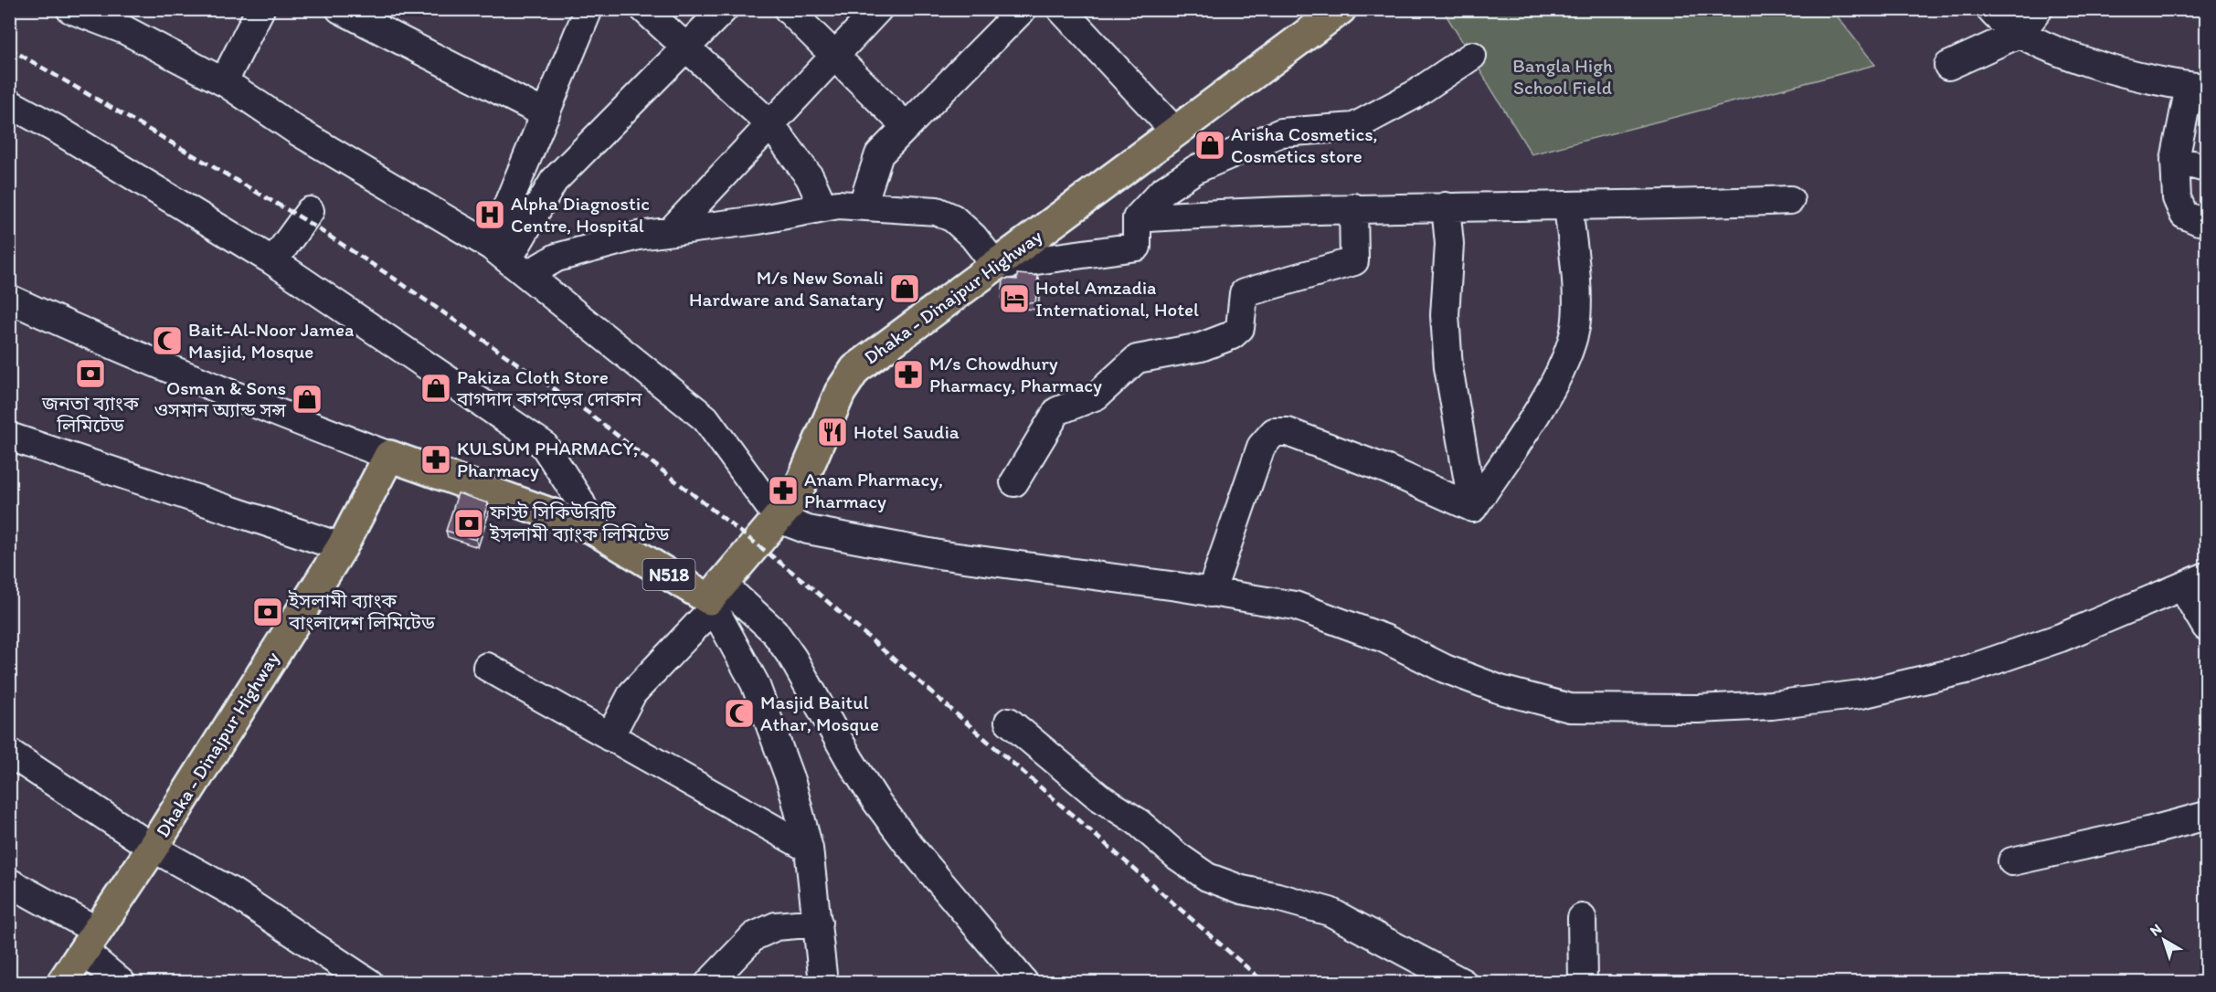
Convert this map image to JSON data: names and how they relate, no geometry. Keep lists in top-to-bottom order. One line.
{"streets":{"highway":["Dhaka - Dinajpur Highway","N518"]},"crossings":[["Dhaka - Dinajpur Highway","N518"]],"parks":["Bangla High School Field"],"places":{"shop":["Arisha Cosmetics, Cosmetics store","M/s New Sonali Hardware and Sanatary","Pakiza Cloth Store বাগদাদ কাপড়ের দোকান","Osman & Sons ওসমান অ্যান্ড সন্স"],"hospital":["Alpha Diagnostic Centre, Hospital"],"hotel":["Hotel Amzadia International, Hotel"],"mosque":["Bait-Al-Noor Jamea Masjid, Mosque","Masjid Baitul Athar, Mosque"],"bank":["জনতা ব্যাংক লিমিটেড","ফাস্ট সিকিউরিটি ইসলামী ব্যাংক লিমিটেড","ইসলামী ব্যাংক বাংলাদেশ লিমিটেড"],"pharmacy":["M/s Chowdhury Pharmacy, Pharmacy","KULSUM PHARMACY, Pharmacy","Anam Pharmacy, Pharmacy"],"restaurant":["Hotel Saudia"]},"north":"top left"}
